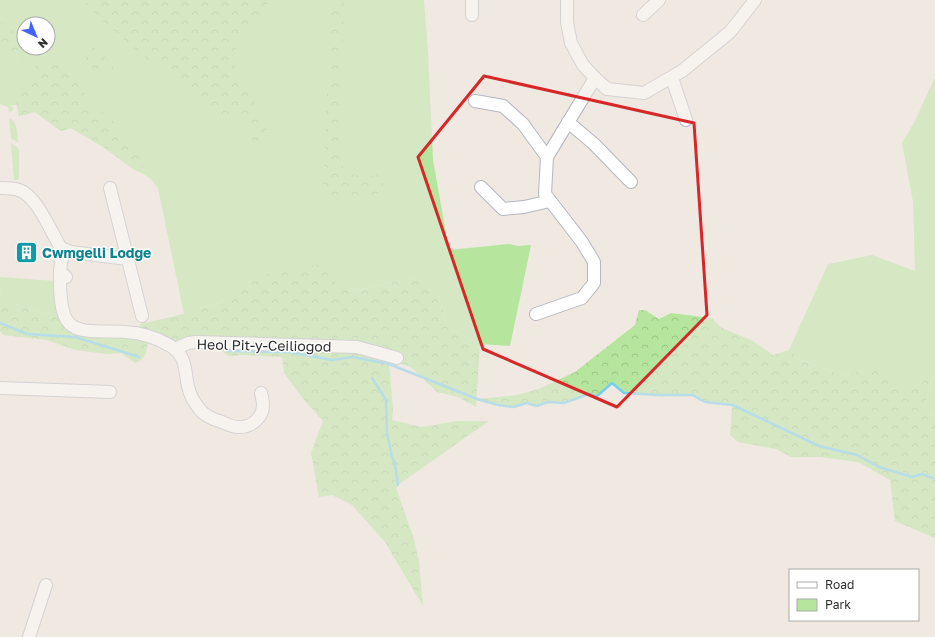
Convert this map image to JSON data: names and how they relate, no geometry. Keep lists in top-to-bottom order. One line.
{"streets":{"street":["Heol Pit-y-Ceiliogod"]},"places":{"building":["Cwmgelli Lodge"]},"legend":["Road","Park"],"north":"bottom right"}
